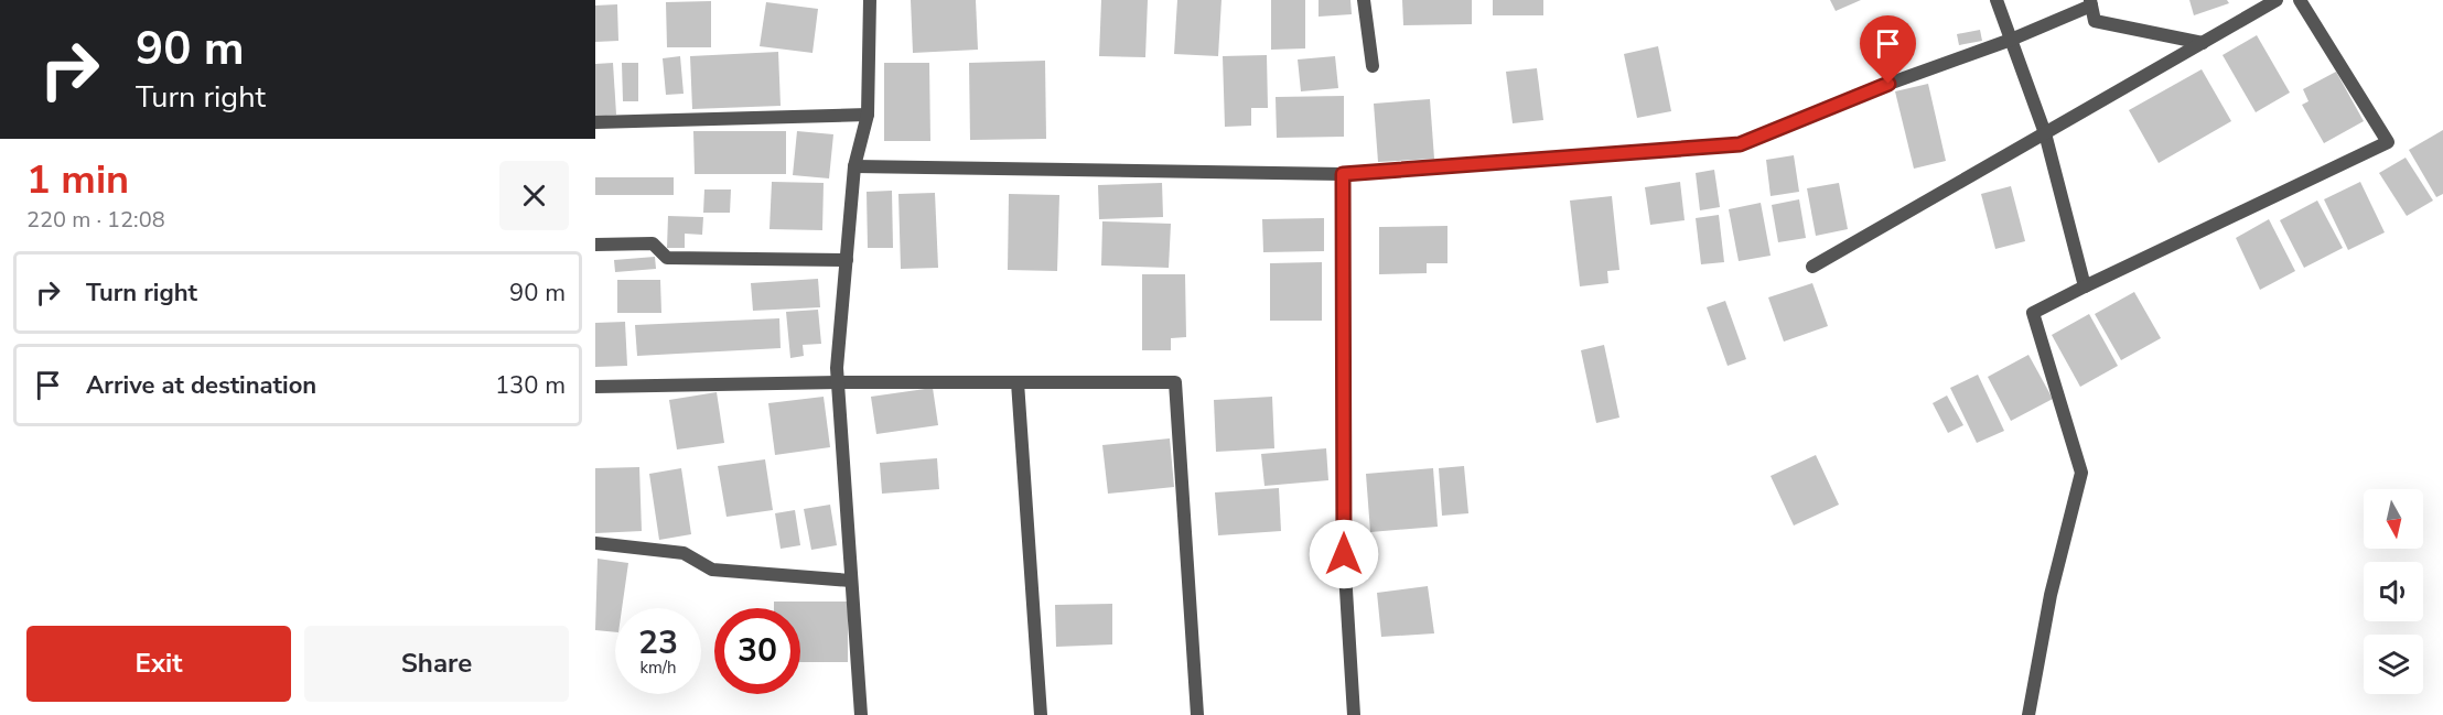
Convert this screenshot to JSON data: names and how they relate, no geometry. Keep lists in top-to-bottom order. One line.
{"north":"bottom","page":{"turn":["90 m","Turn right"],"heading":["1 min","220 m · 12:08"],"list":[{"name":"Turn right","value":"90 m"},{"name":"Arrive at destination","value":"130 m"}],"speed":"23 km/h","limit":"30","buttons":["Exit","Share"]}}
